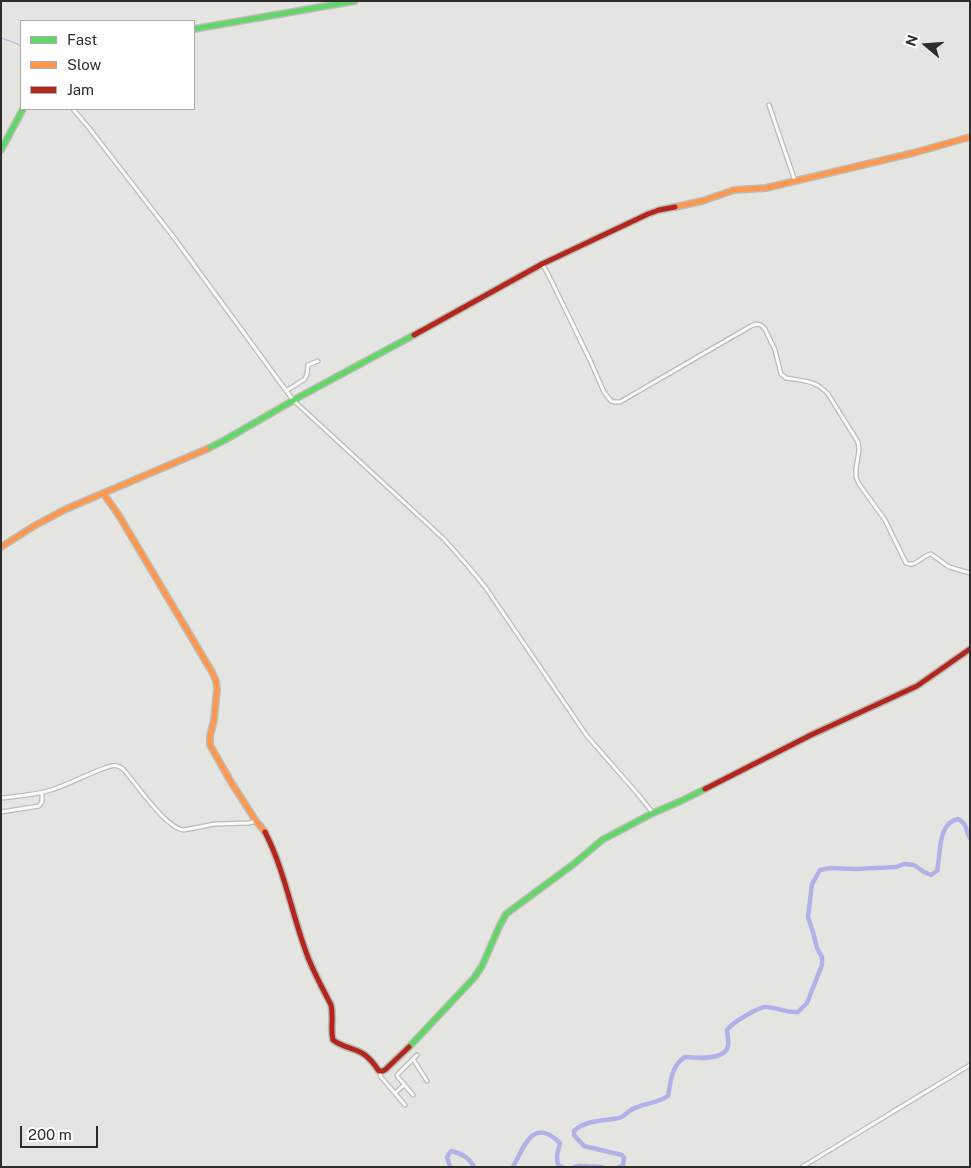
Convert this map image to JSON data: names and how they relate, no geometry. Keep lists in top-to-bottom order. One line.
{"legend":["Fast","Slow","Jam"],"scale_bar":"200 m","north":"left"}
